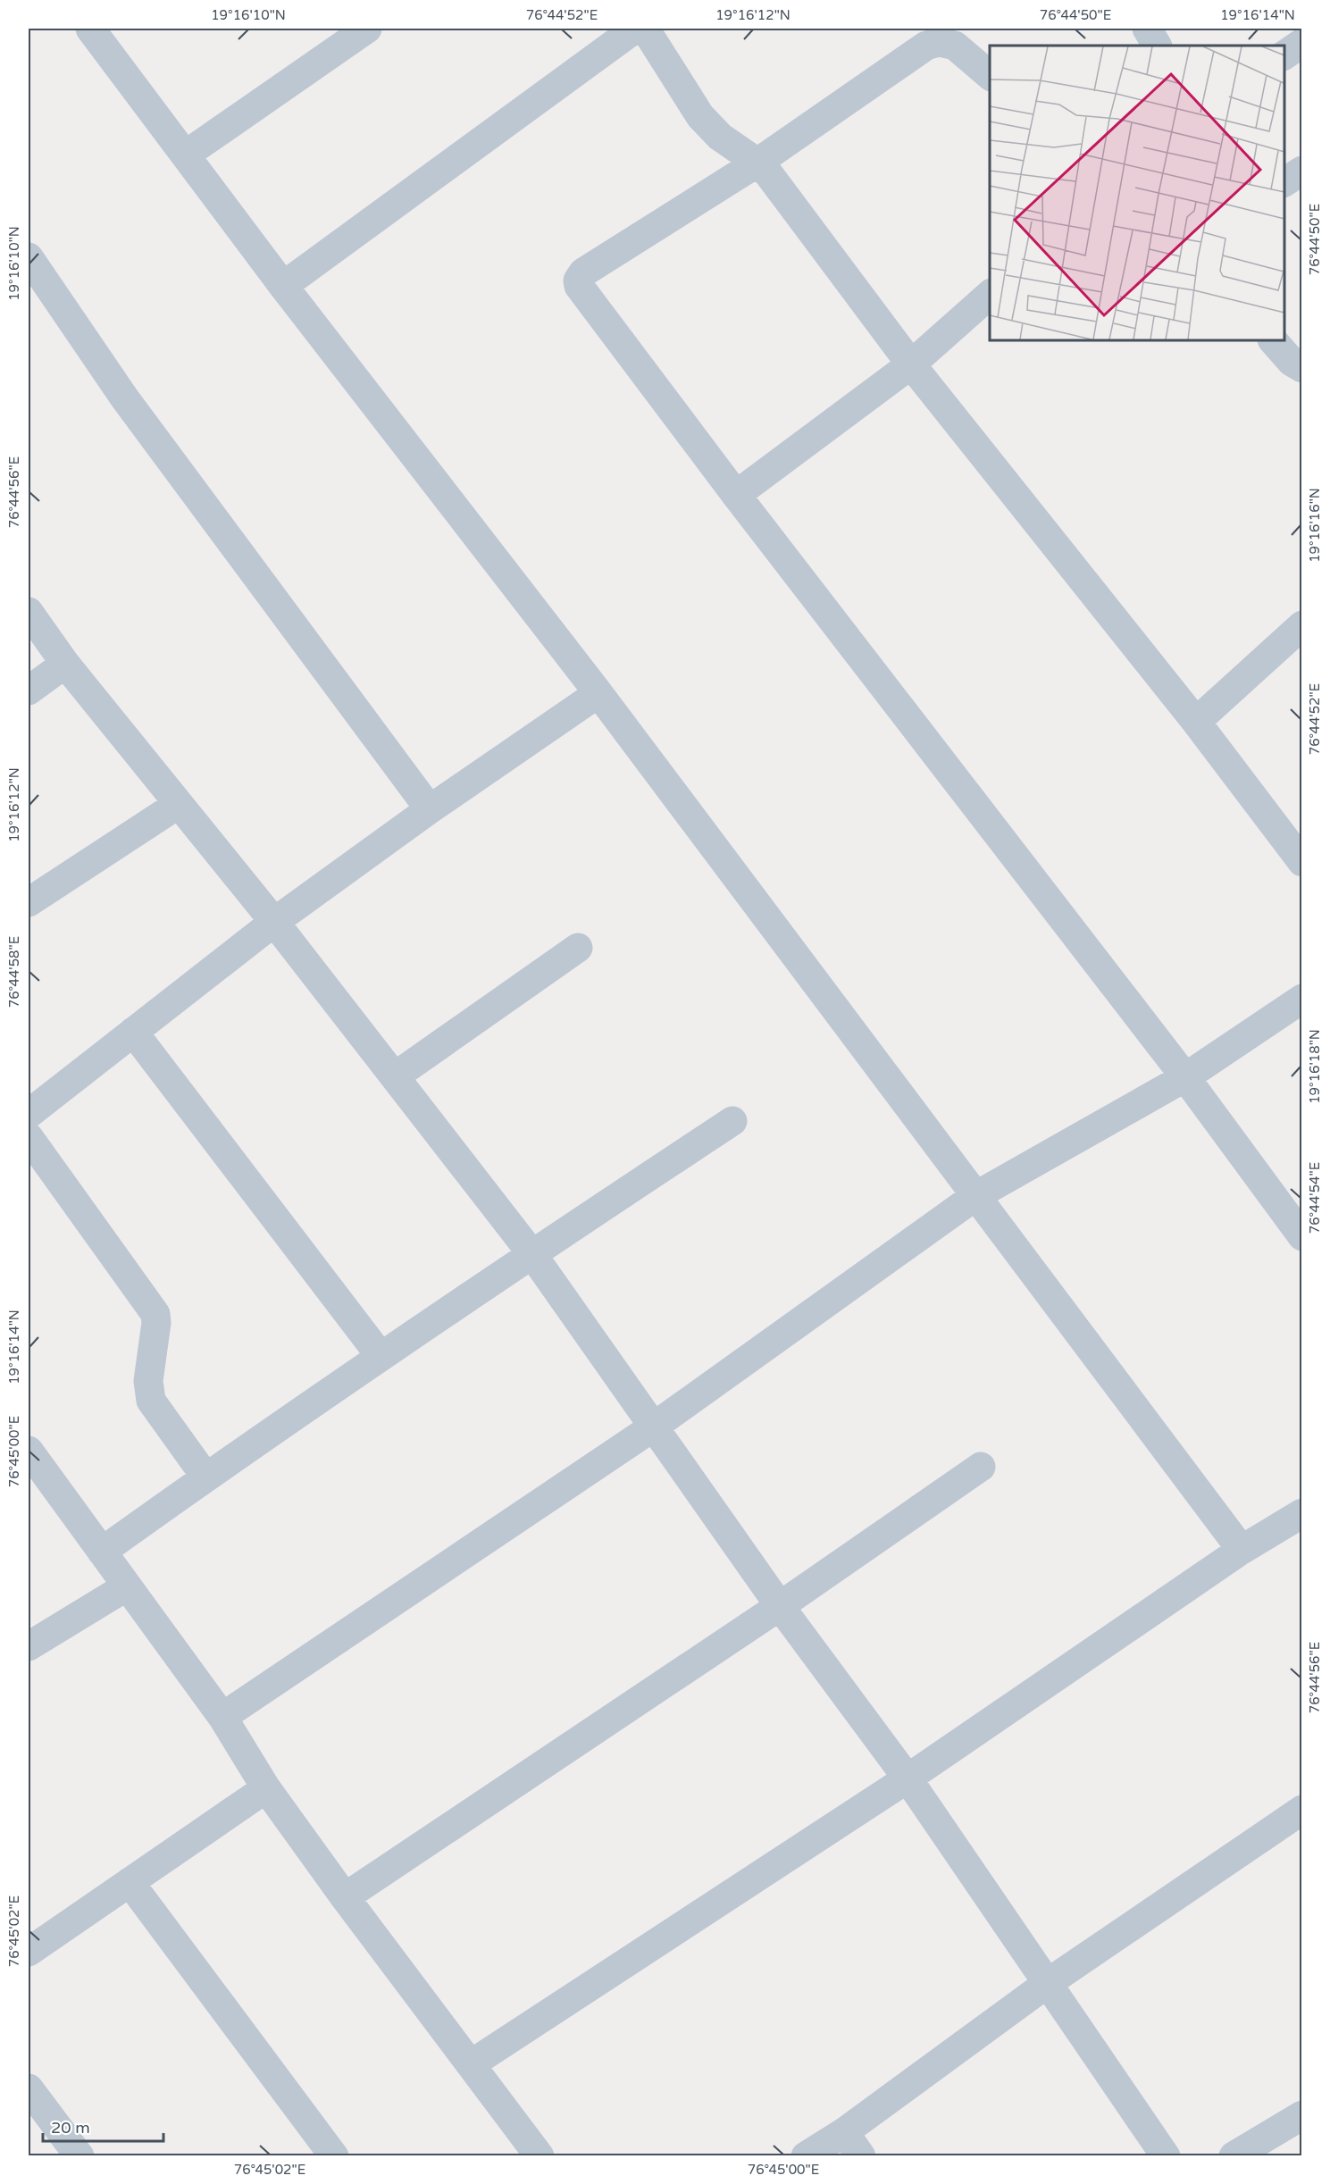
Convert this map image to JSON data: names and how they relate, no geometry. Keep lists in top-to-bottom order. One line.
{"scale_bar":"20 m","coordinates":["19°16'10\"N","76°44'52\"E","19°16'12\"N","76°44'50\"E","19°16'14\"N","76°44'56\"E","19°16'16\"N","76°44'58\"E","19°16'18\"N","76°44'54\"E","76°45'00\"E","76°45'02\"E"]}
